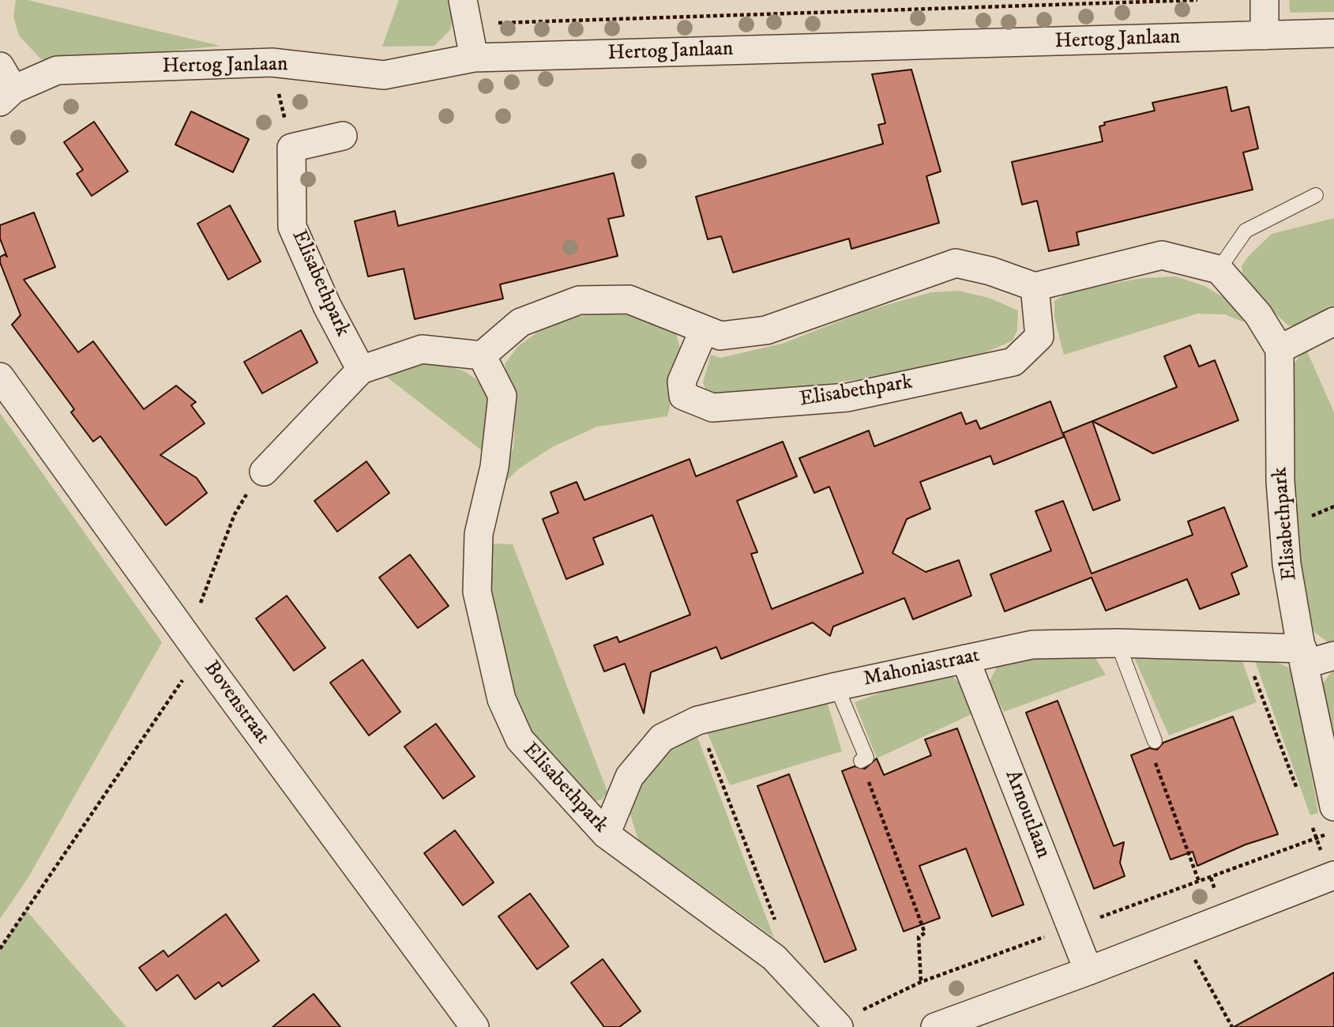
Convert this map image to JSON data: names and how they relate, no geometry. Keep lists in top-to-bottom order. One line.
{"streets":{"street":["Hertog Janlaan","Elisabethpark","Mahoniastraat","Bovenstraat","Arnoutlaan"]},"crossings":[["Elisabethpark","Mahoniastraat"],["Mahoniastraat","Arnoutlaan"]]}
